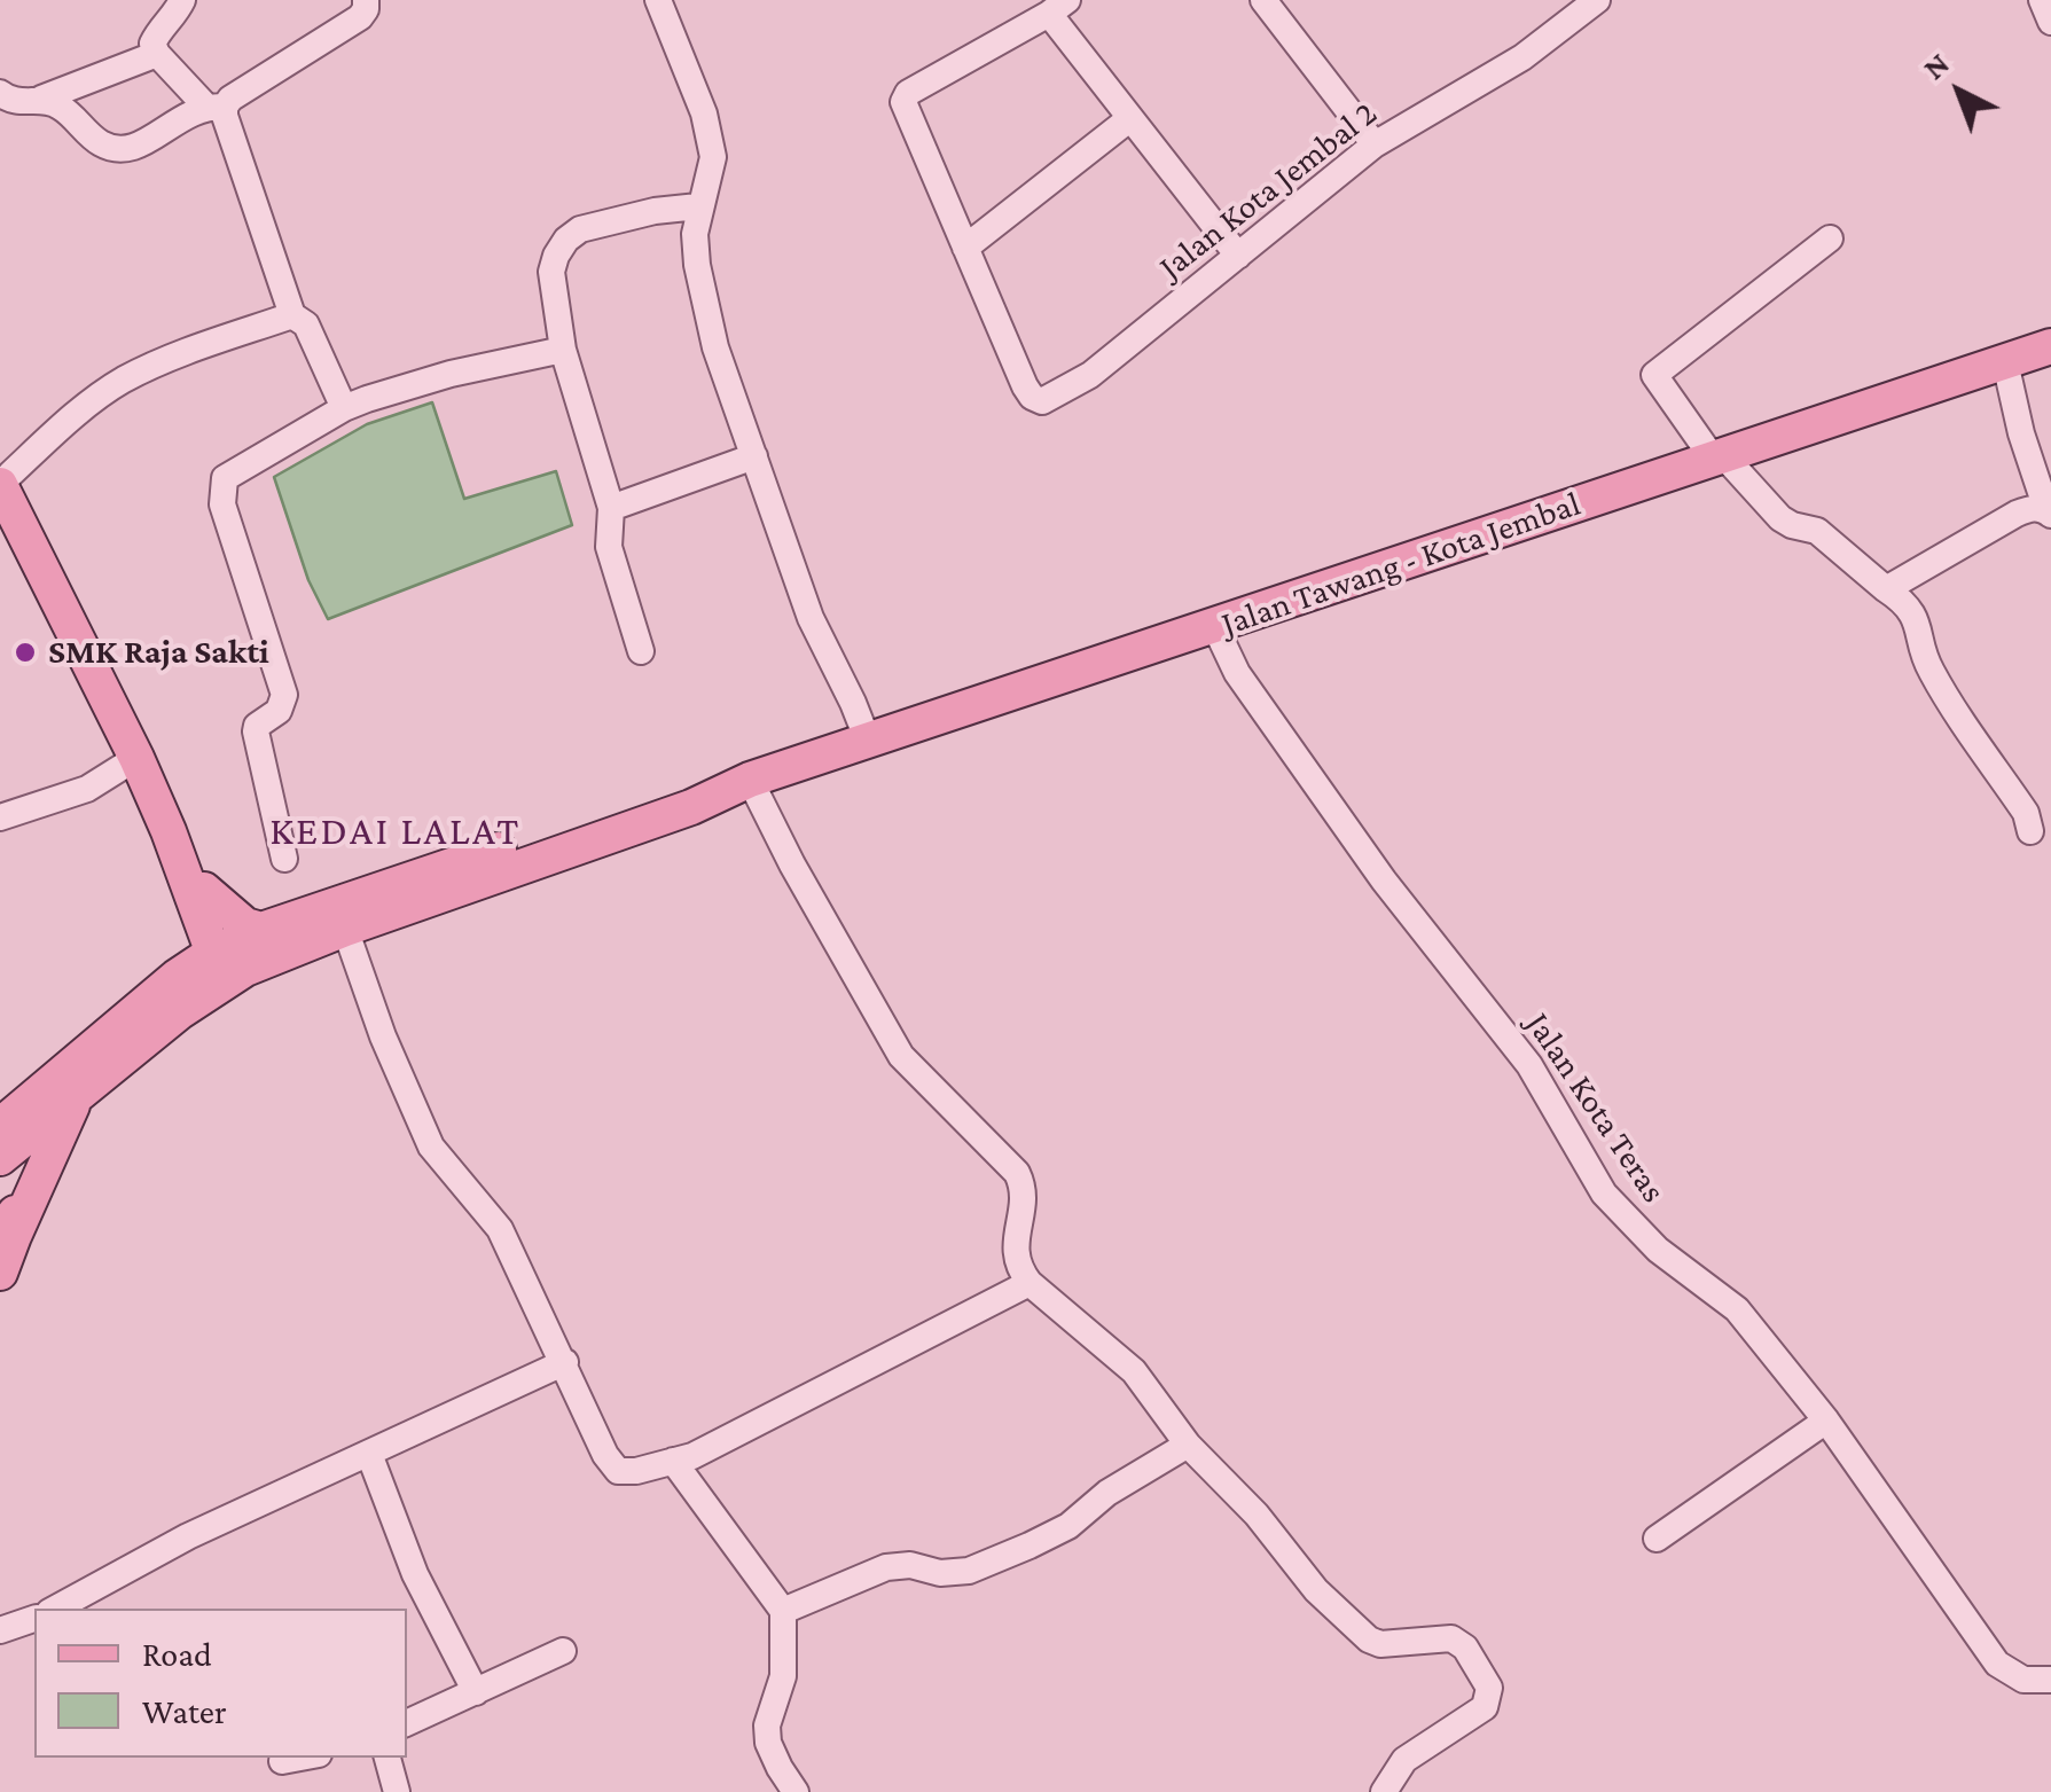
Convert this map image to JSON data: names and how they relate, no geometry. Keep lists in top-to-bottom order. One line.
{"streets":{"main road":["Jalan Tawang - Kota Jembal"],"street":["Jalan Kota Jembal 2","Jalan Kota Teras"]},"crossings":[["Jalan Tawang - Kota Jembal","Jalan Kota Teras"]],"districts":["KEDAI LALAT"],"places":["SMK Raja Sakti"],"legend":["Road","Water"],"north":"top left"}
